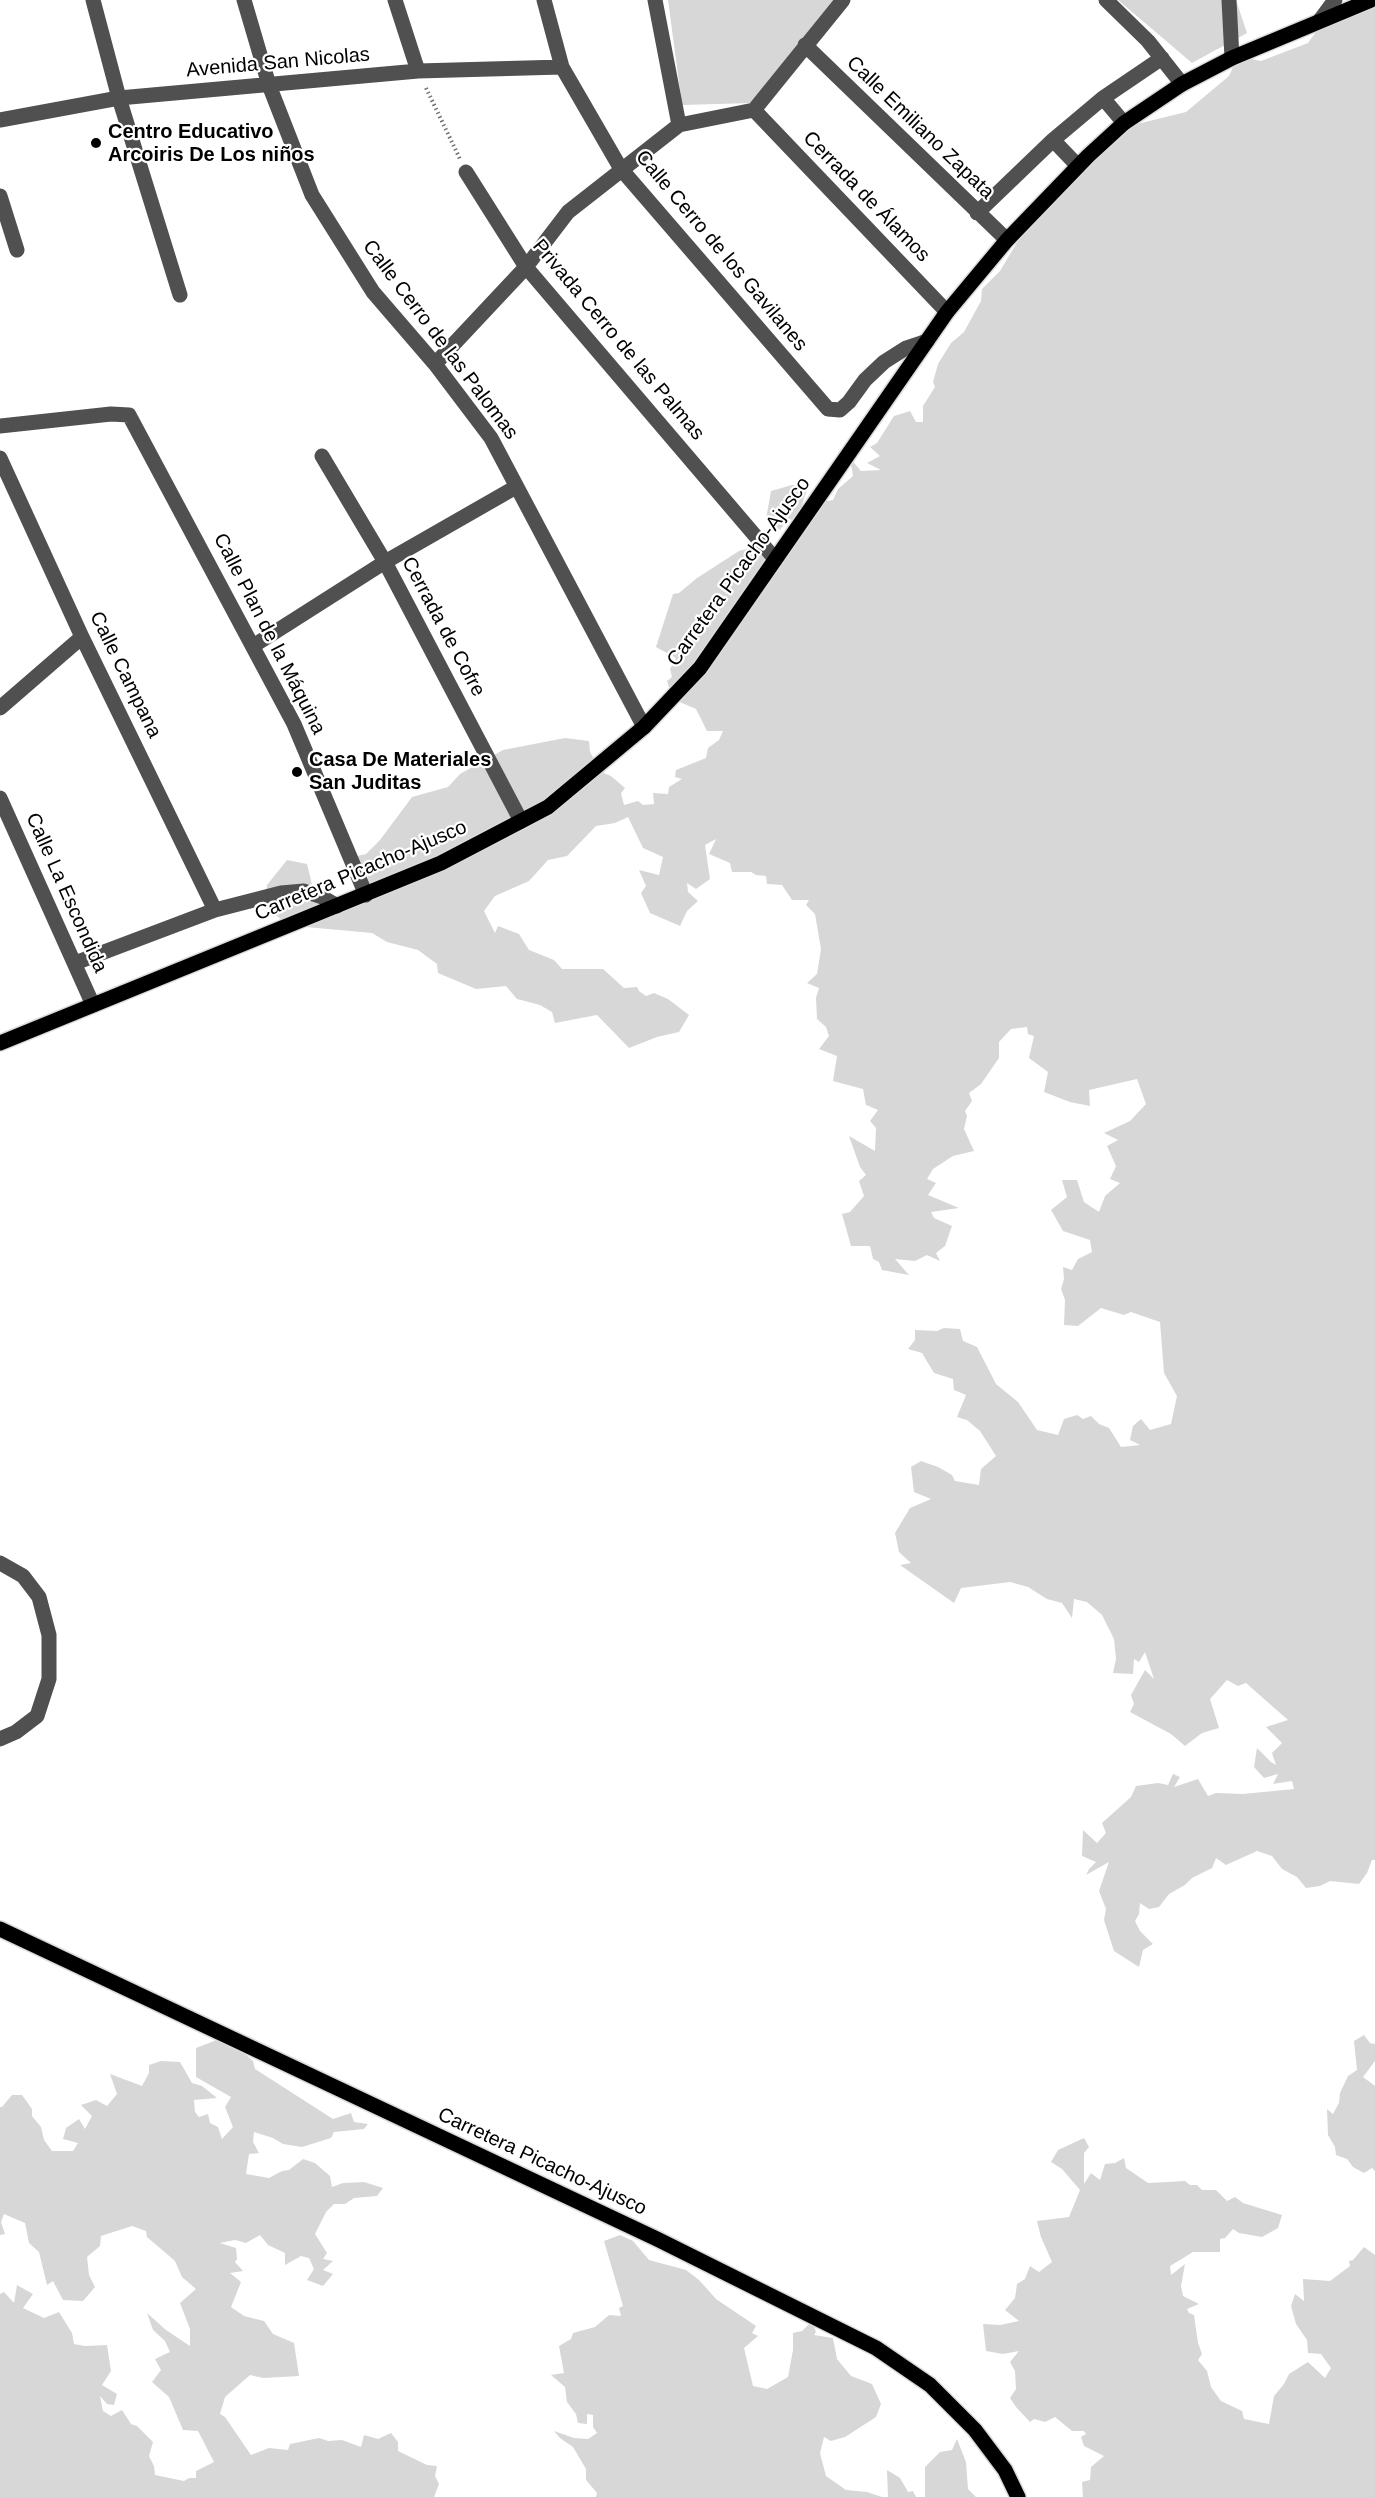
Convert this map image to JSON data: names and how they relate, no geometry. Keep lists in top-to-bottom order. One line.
{"streets":{"main road":["Carretera Picacho-Ajusco"],"street":["Avenida San Nicolas","Calle Emiliano Zapata","Cerrada de Álamos","Calle Cerro de los Gavilanes","Calle Cerro de las Palomas","Privada Cerro de las Palmas","Cerrada de Cofre","Calle Plan de la Máquina","Calle Campana","Calle La Escondida"]},"crossings":[["Avenida San Nicolas","Calle Cerro de los Gavilanes"],["Avenida San Nicolas","Calle Cerro de las Palomas"],["Calle Emiliano Zapata","Carretera Picacho-Ajusco"],["Cerrada de Álamos","Carretera Picacho-Ajusco"],["Calle Cerro de los Gavilanes","Carretera Picacho-Ajusco"],["Calle Cerro de las Palomas","Carretera Picacho-Ajusco"],["Privada Cerro de las Palmas","Carretera Picacho-Ajusco"],["Carretera Picacho-Ajusco","Cerrada de Cofre"],["Carretera Picacho-Ajusco","Calle Plan de la Máquina"],["Carretera Picacho-Ajusco","Calle La Escondida"]],"places":["Centro Educativo Arcoiris De Los niños","Casa De Materiales San Juditas"]}
